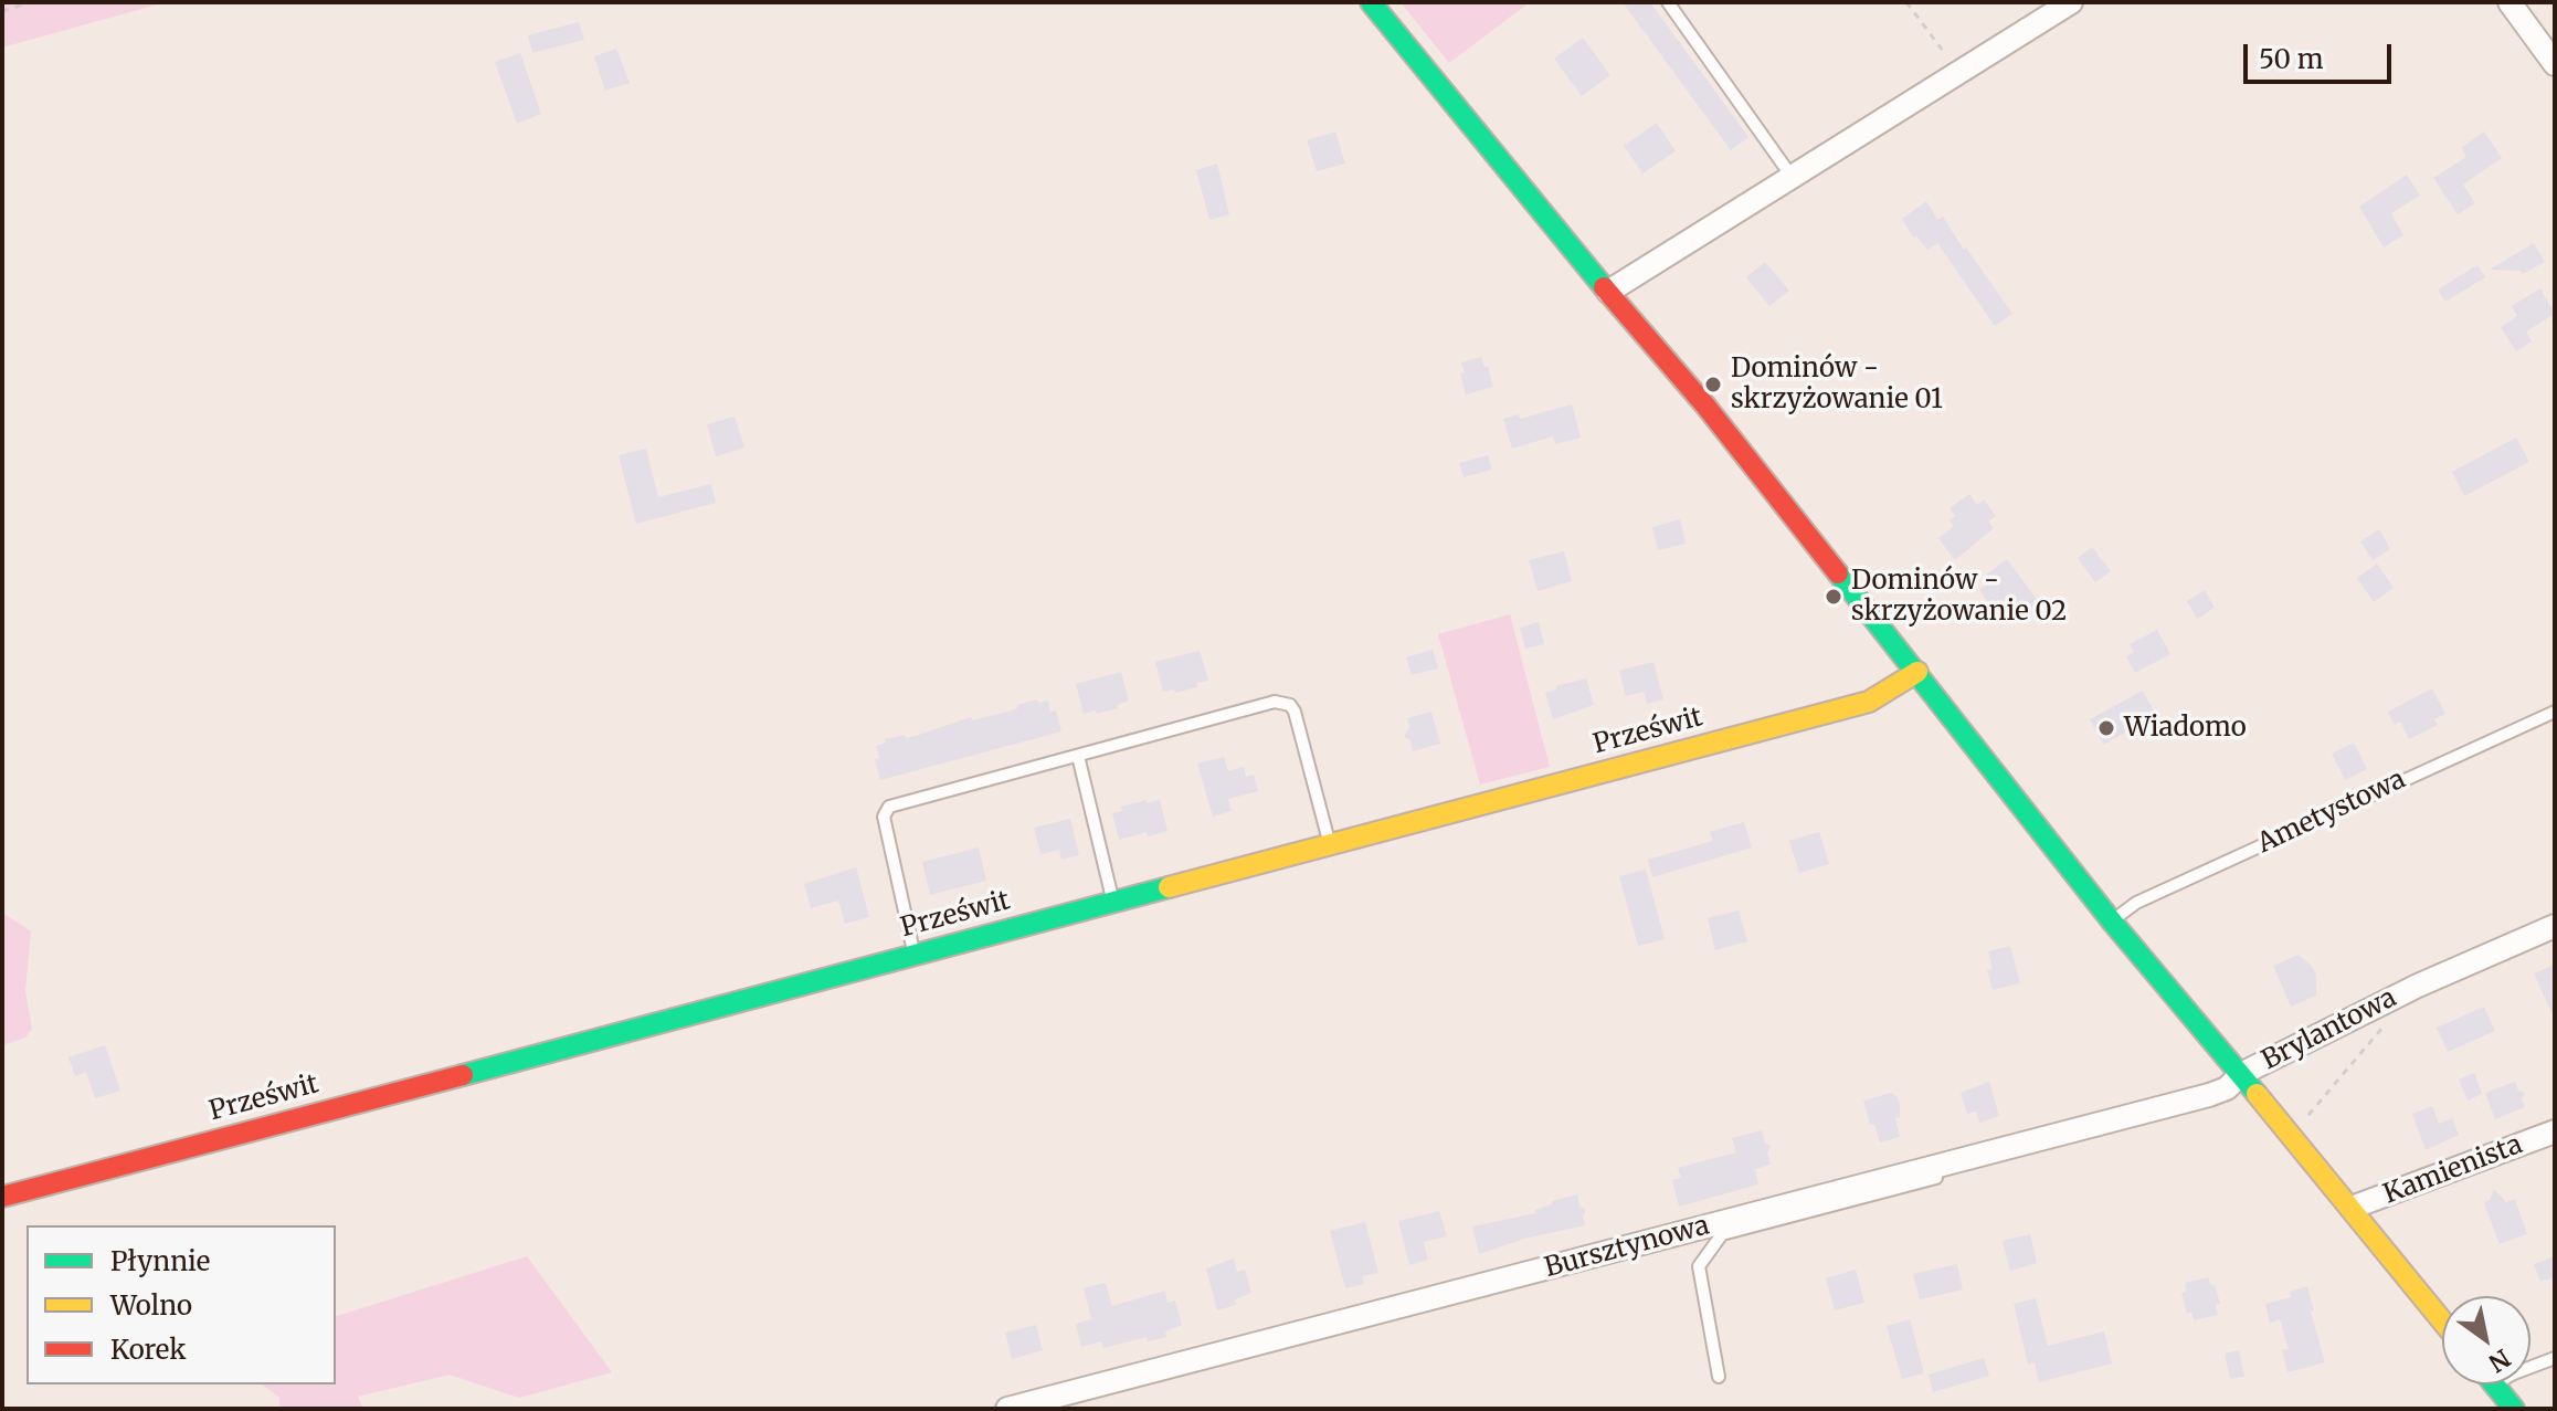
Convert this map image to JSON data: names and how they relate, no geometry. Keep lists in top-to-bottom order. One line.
{"streets":{"street":["Prześwit","Brylantowa","Kamienista","Bursztynowa"],"lane":["Ametystowa"]},"crossings":[["Brylantowa","Bursztynowa"]],"places":["Dominów - skrzyżowanie 01","Dominów - skrzyżowanie 02","Wiadomo"],"legend":["Płynnie","Wolno","Korek"],"scale_bar":"50 m","north":"bottom right"}
